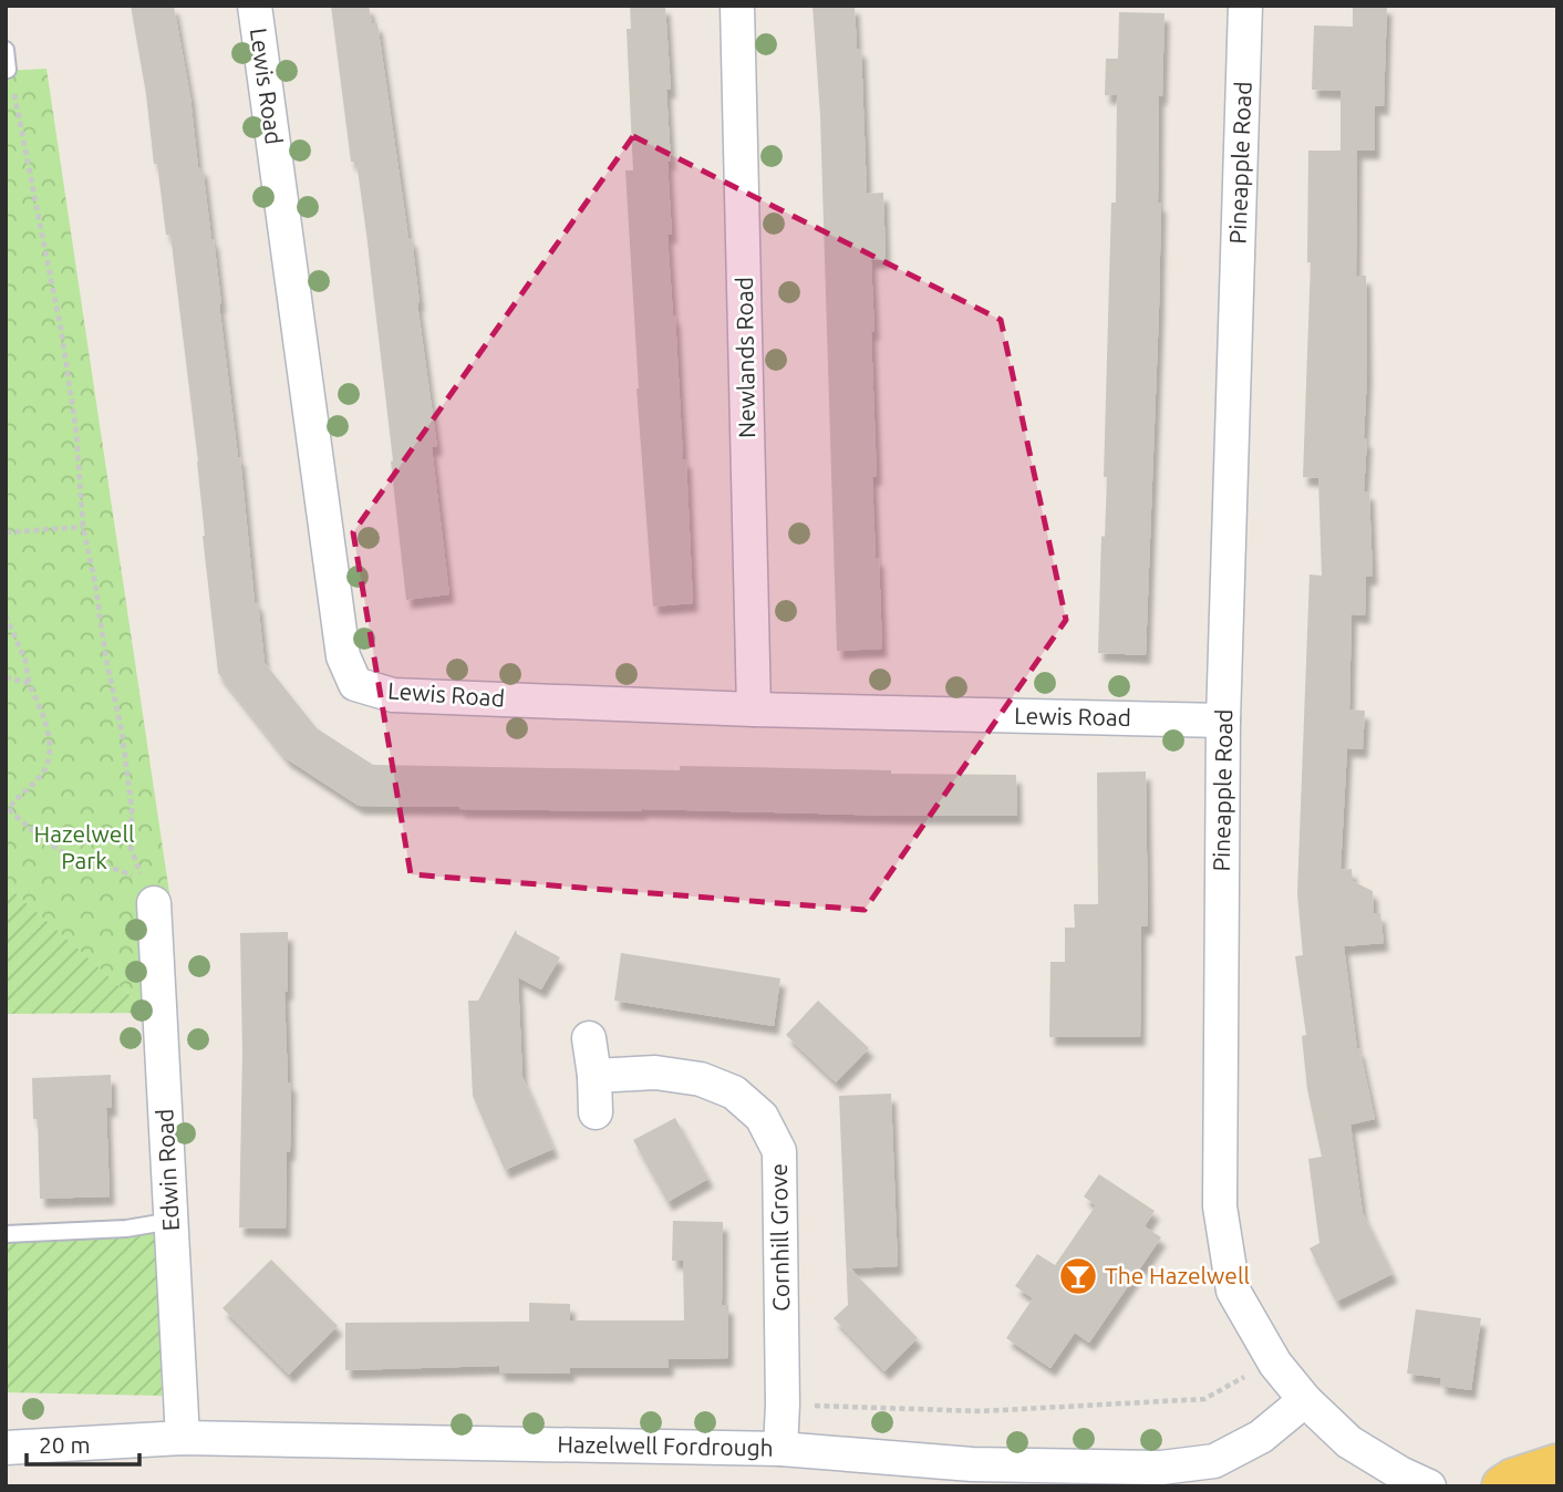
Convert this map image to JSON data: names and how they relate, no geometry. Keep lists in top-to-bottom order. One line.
{"streets":{"street":["Lewis Road","Pineapple Road","Newlands Road","Edwin Road","Cornhill Grove","Hazelwell Fordrough"]},"crossings":[["Lewis Road","Pineapple Road"],["Lewis Road","Newlands Road"],["Pineapple Road","Hazelwell Fordrough"],["Edwin Road","Hazelwell Fordrough"],["Cornhill Grove","Hazelwell Fordrough"]],"parks":["Hazelwell Park"],"places":{"bar":["The Hazelwell"]},"scale_bar":"20 m"}
